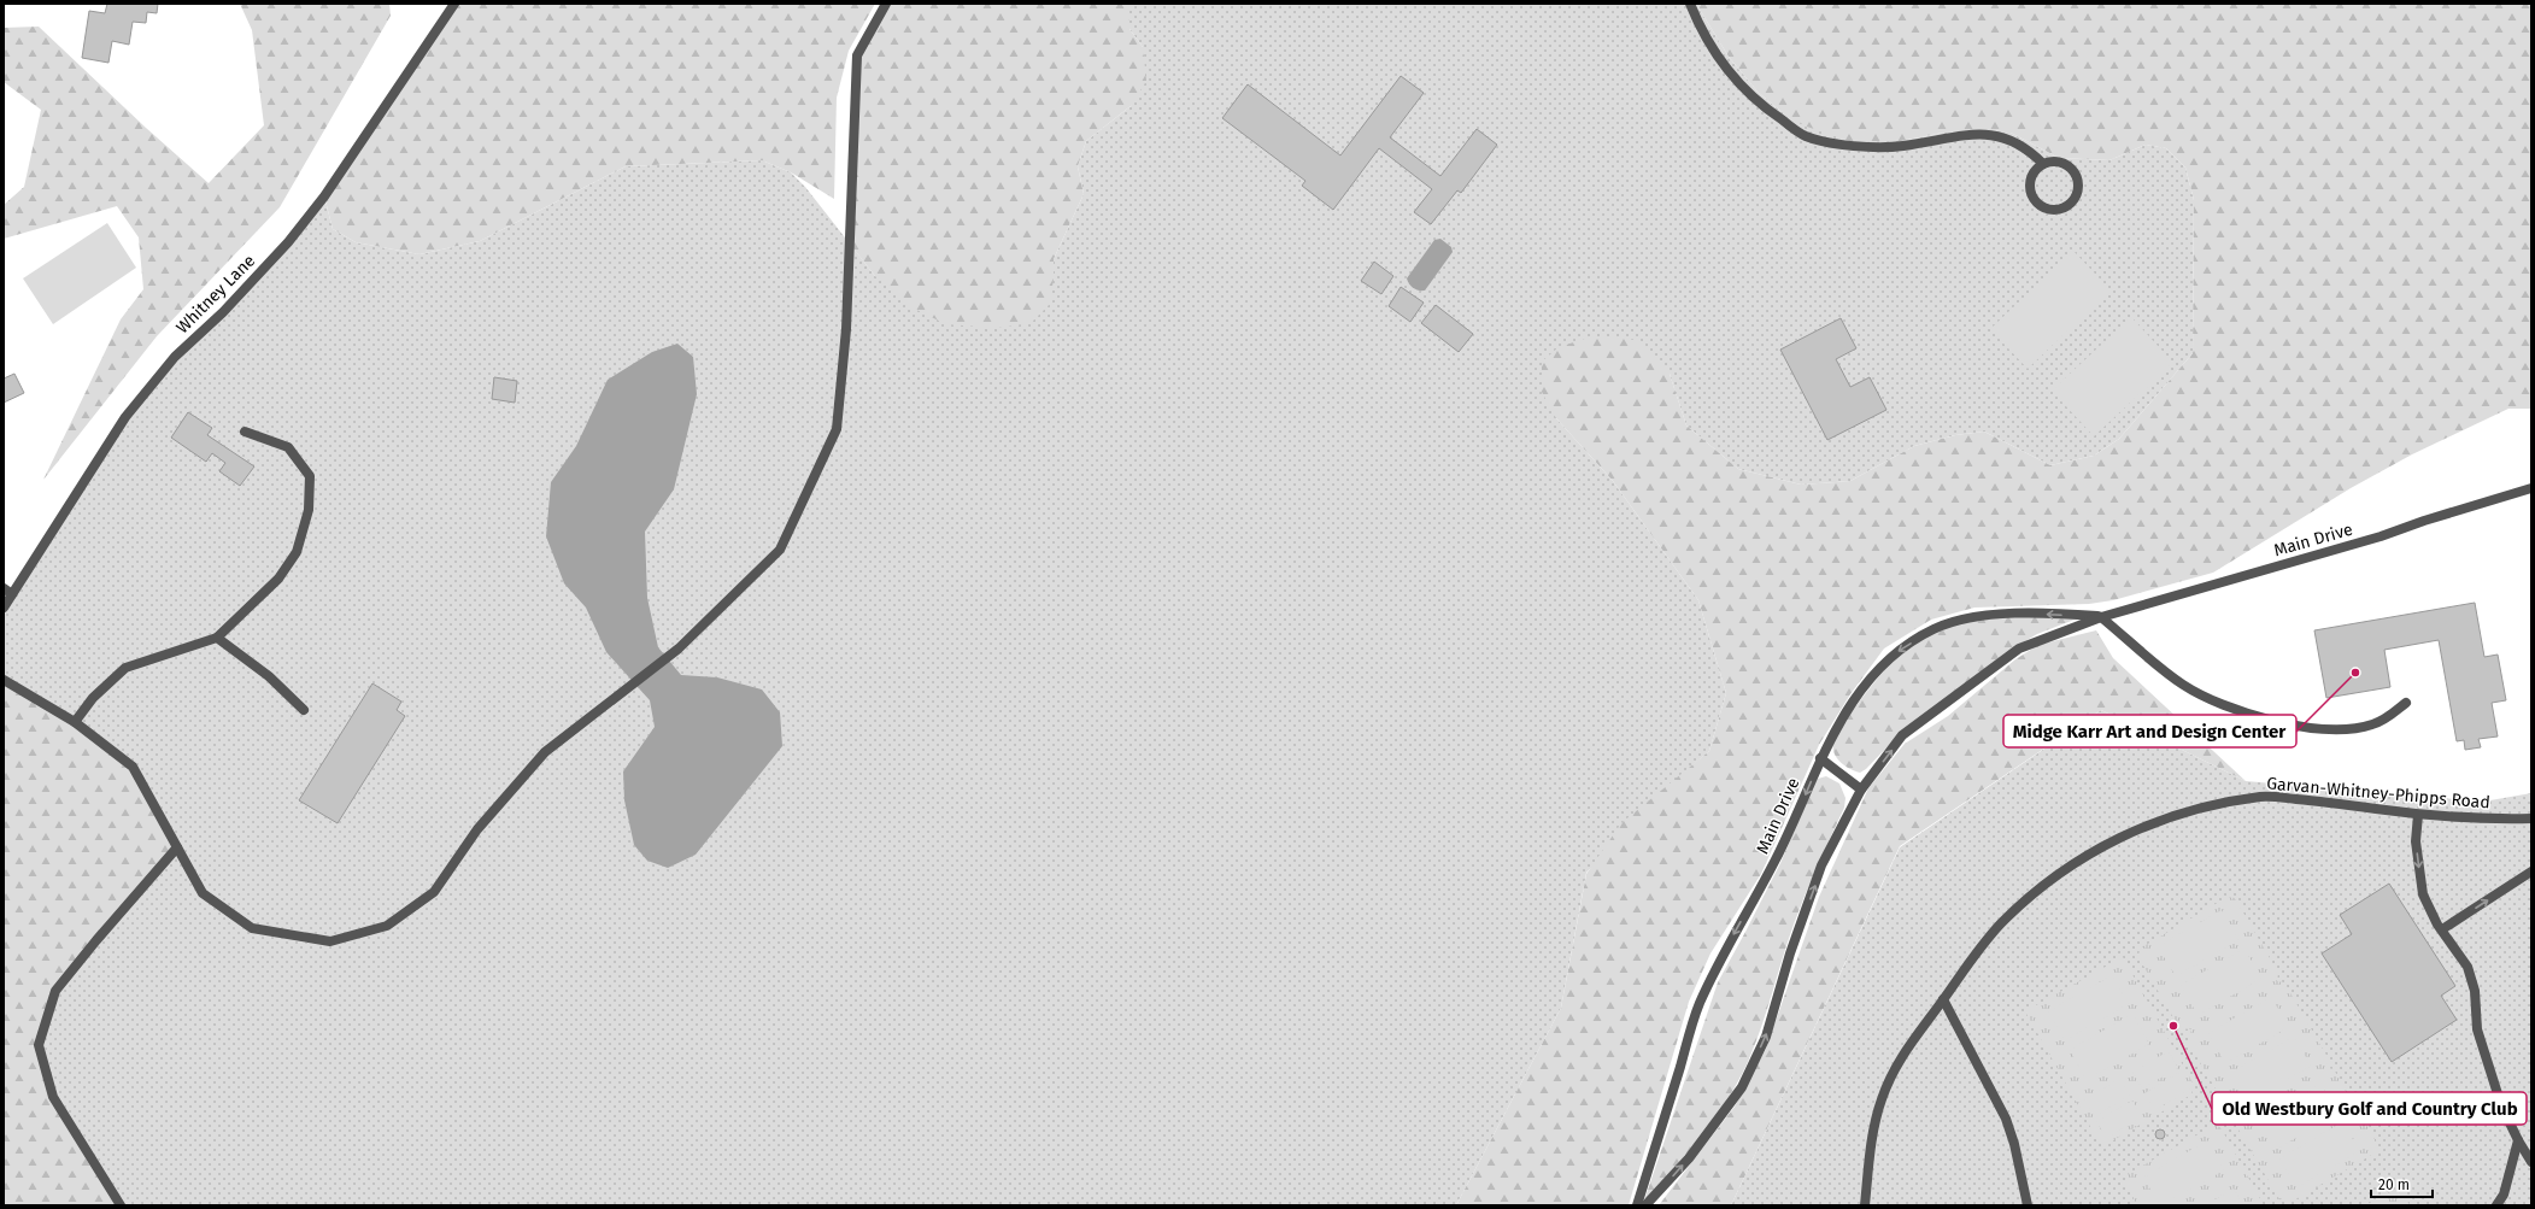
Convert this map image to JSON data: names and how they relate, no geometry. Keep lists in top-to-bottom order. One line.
{"streets":{"street":["Whitney Lane","Main Drive","Garvan-Whitney-Phipps Road"]},"places":["Midge Karr Art and Design Center","Old Westbury Golf and Country Club"],"scale_bar":"20 m"}
